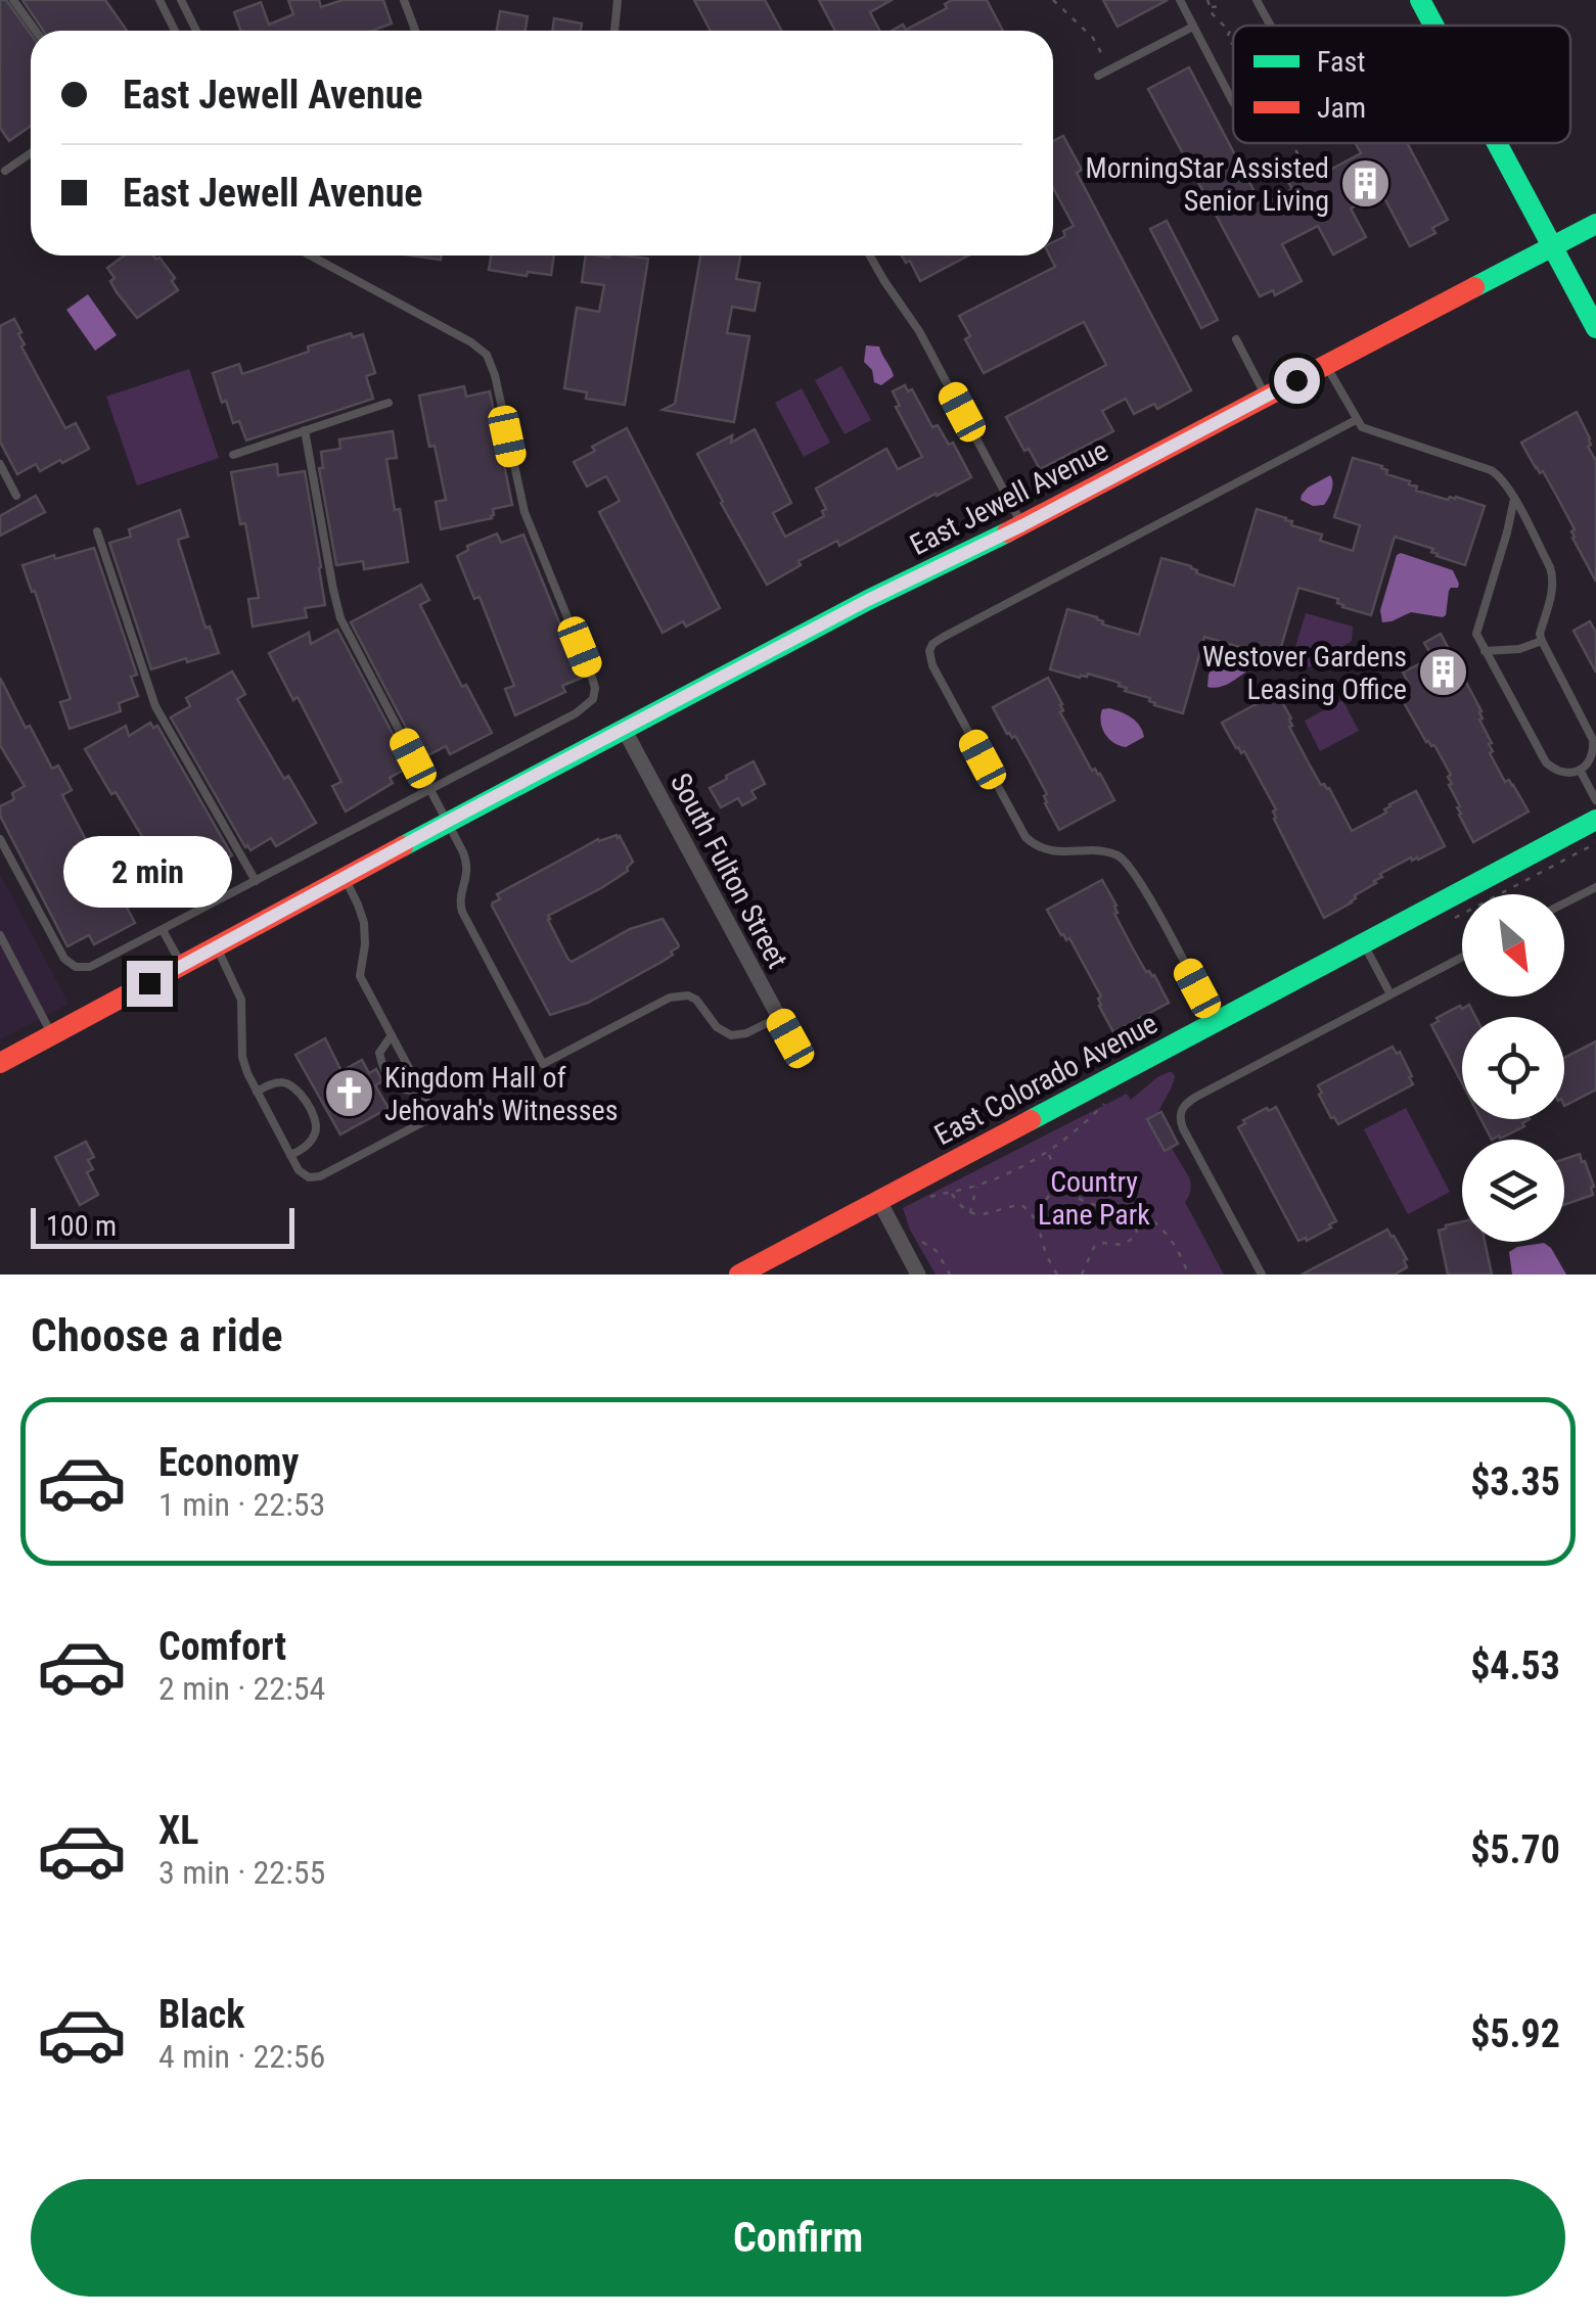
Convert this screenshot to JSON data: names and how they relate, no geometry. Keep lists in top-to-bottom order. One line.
{"streets":{"street":["East Jewell Avenue","South Fulton Street","East Colorado Avenue"]},"crossings":[["East Jewell Avenue","South Fulton Street"]],"parks":["Country Lane Park"],"places":{"building":["MorningStar Assisted Senior Living","Westover Gardens Leasing Office"],"church":["Kingdom Hall of Jehovah's Witnesses"]},"legend":["Fast","Jam"],"scale_bar":"100 m","north":"bottom right","page":{"banner":["East Jewell Avenue","East Jewell Avenue"],"bubble":"2 min","scale":"100 m","heading":"Choose a ride","list":[{"name":"Economy","note":"1 min · 22:53","value":"$3.35"},{"name":"Comfort","note":"2 min · 22:54","value":"$4.53"},{"name":"XL","note":"3 min · 22:55","value":"$5.70"},{"name":"Black","note":"4 min · 22:56","value":"$5.92"}],"buttons":"Confirm"}}
